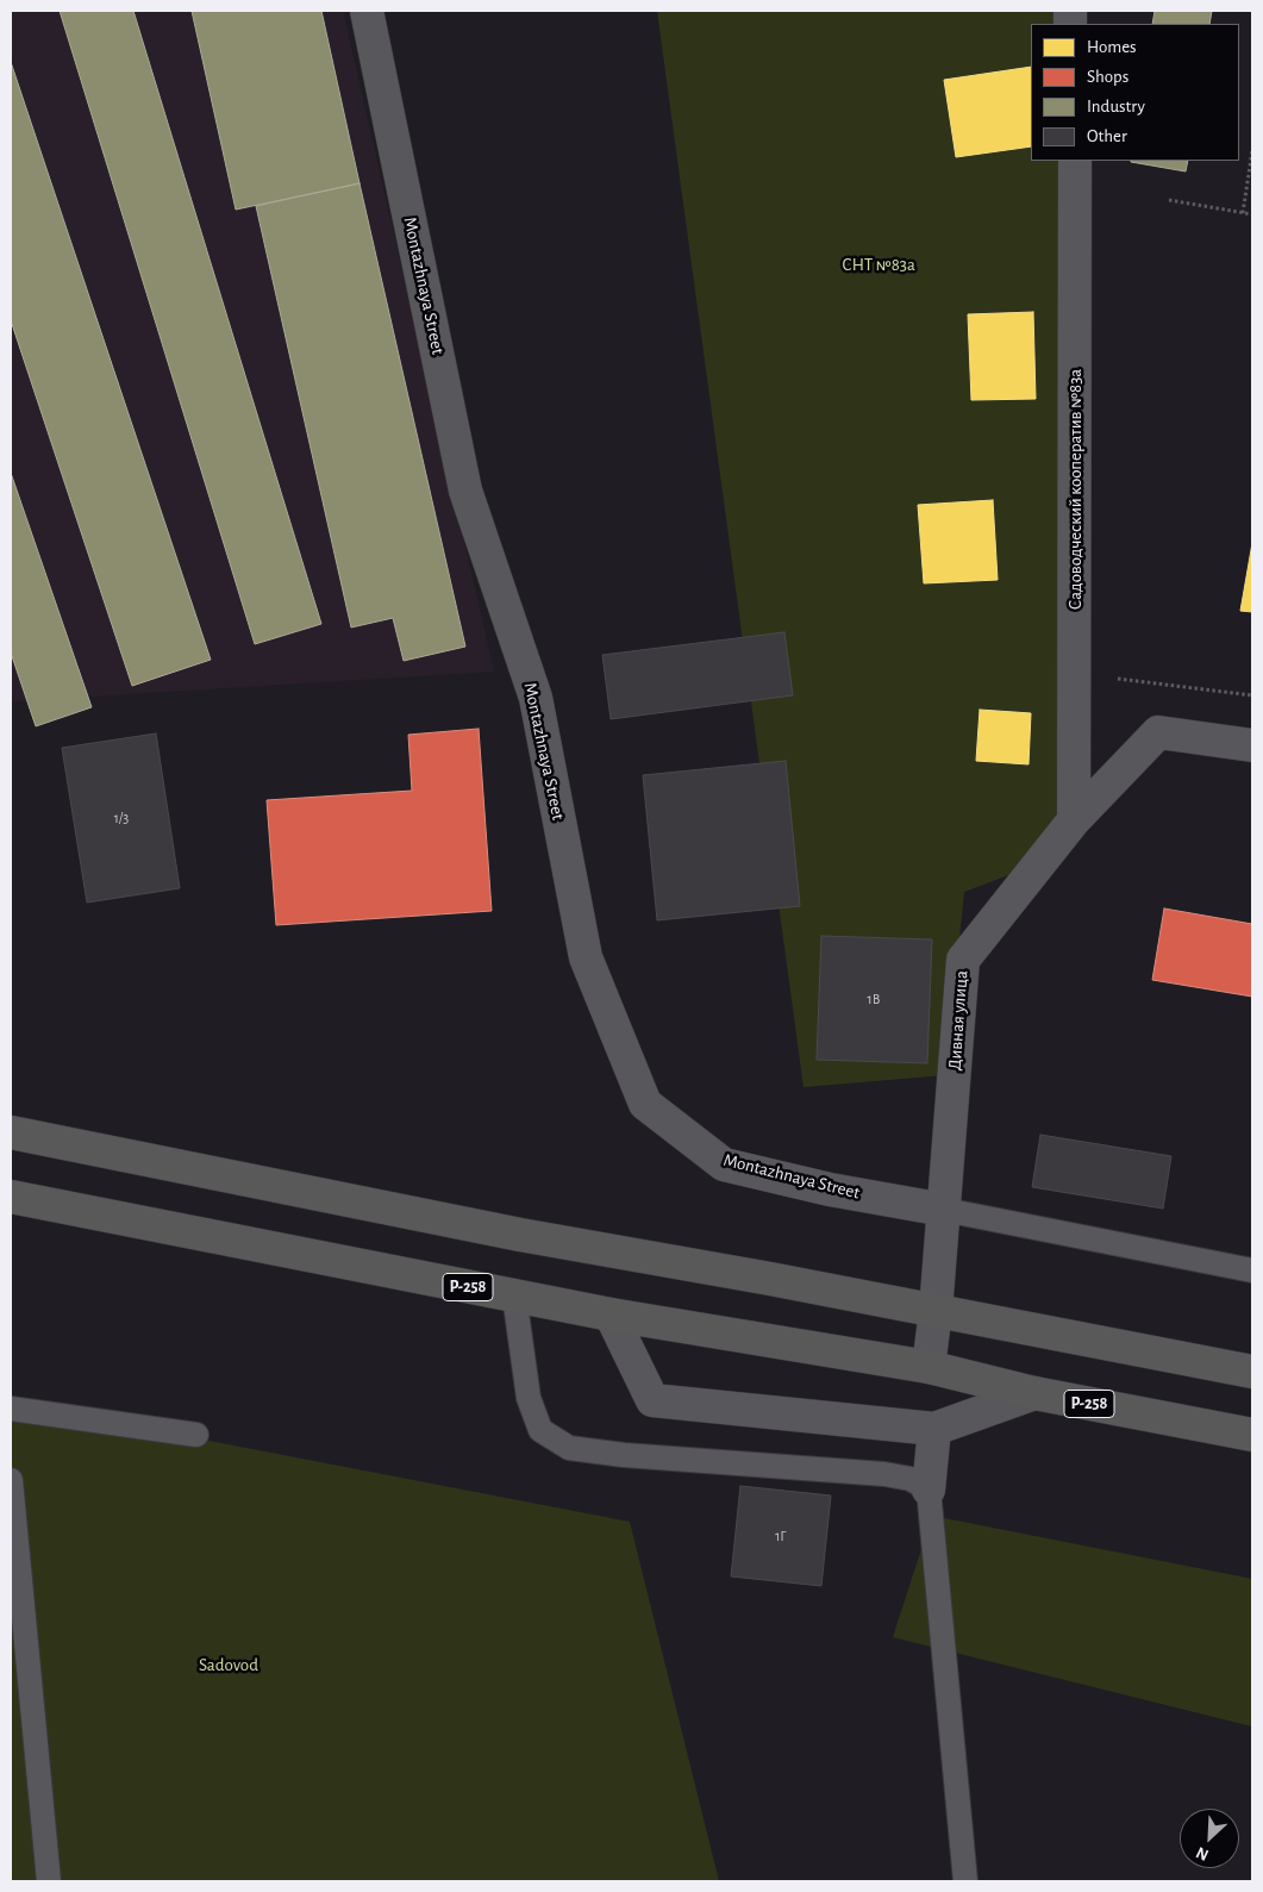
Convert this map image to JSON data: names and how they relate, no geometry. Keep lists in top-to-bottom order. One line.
{"streets":{"main road":["Р-258"],"street":["Montazhnaya Street","Садоводческий кооператив №83а","Дивная улица"]},"crossings":[["Montazhnaya Street","Дивная улица"],["Садоводческий кооператив №83а","Дивная улица"],["Дивная улица","Р-258"]],"parks":["СНТ №83а","Sadovod"],"house_numbers":["1/3","1В","1Г"],"legend":["Homes","Shops","Industry","Other"],"north":"bottom left"}
